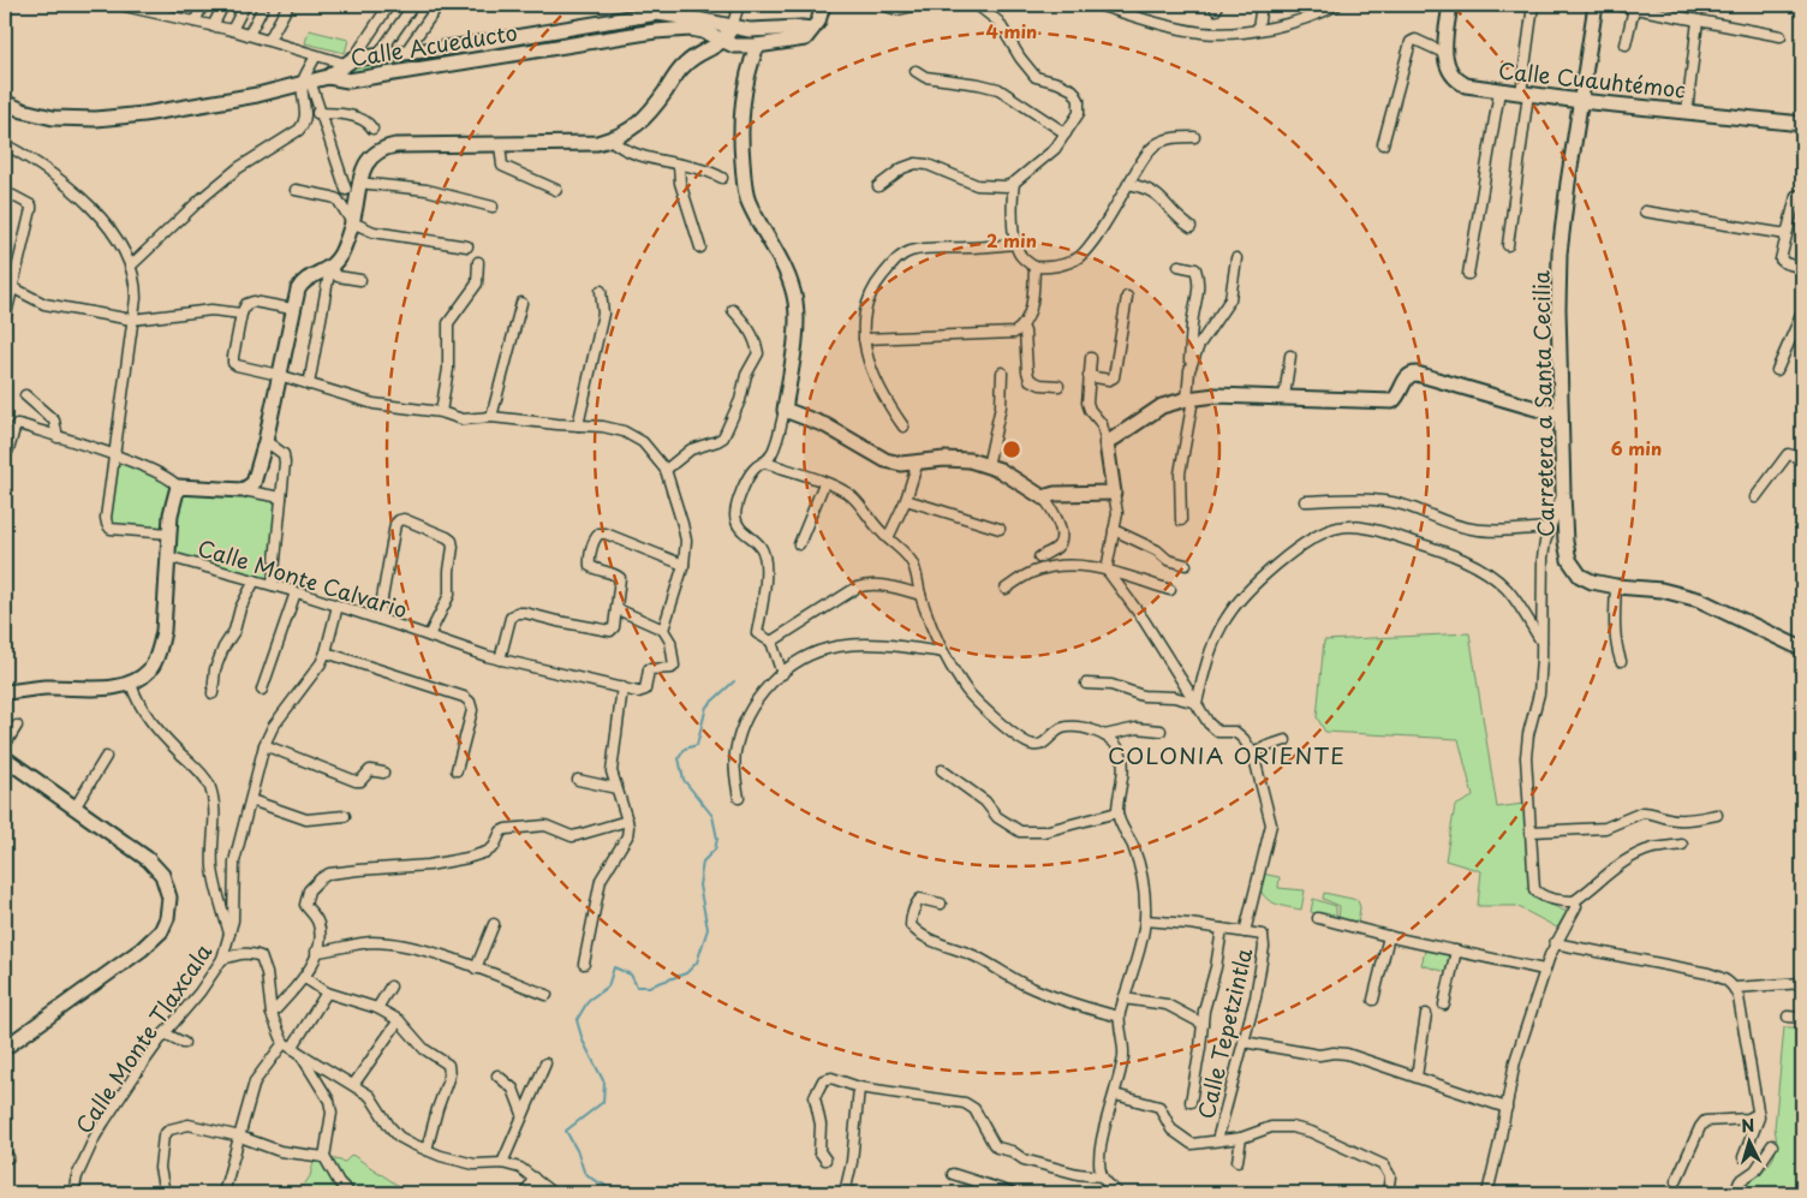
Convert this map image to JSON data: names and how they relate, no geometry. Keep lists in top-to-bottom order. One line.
{"streets":{"street":["Calle Acueducto","Calle Cuauhtémoc","Carretera a Santa Cecilia","Calle Monte Calvario","Calle Tepetzintla","Calle Monte Tlaxcala"]},"crossings":[["Calle Cuauhtémoc","Carretera a Santa Cecilia"],["Calle Monte Calvario","Calle Monte Tlaxcala"]],"districts":["COLONIA ORIENTE"],"north":"top","rings":["4 min","2 min","6 min"]}
